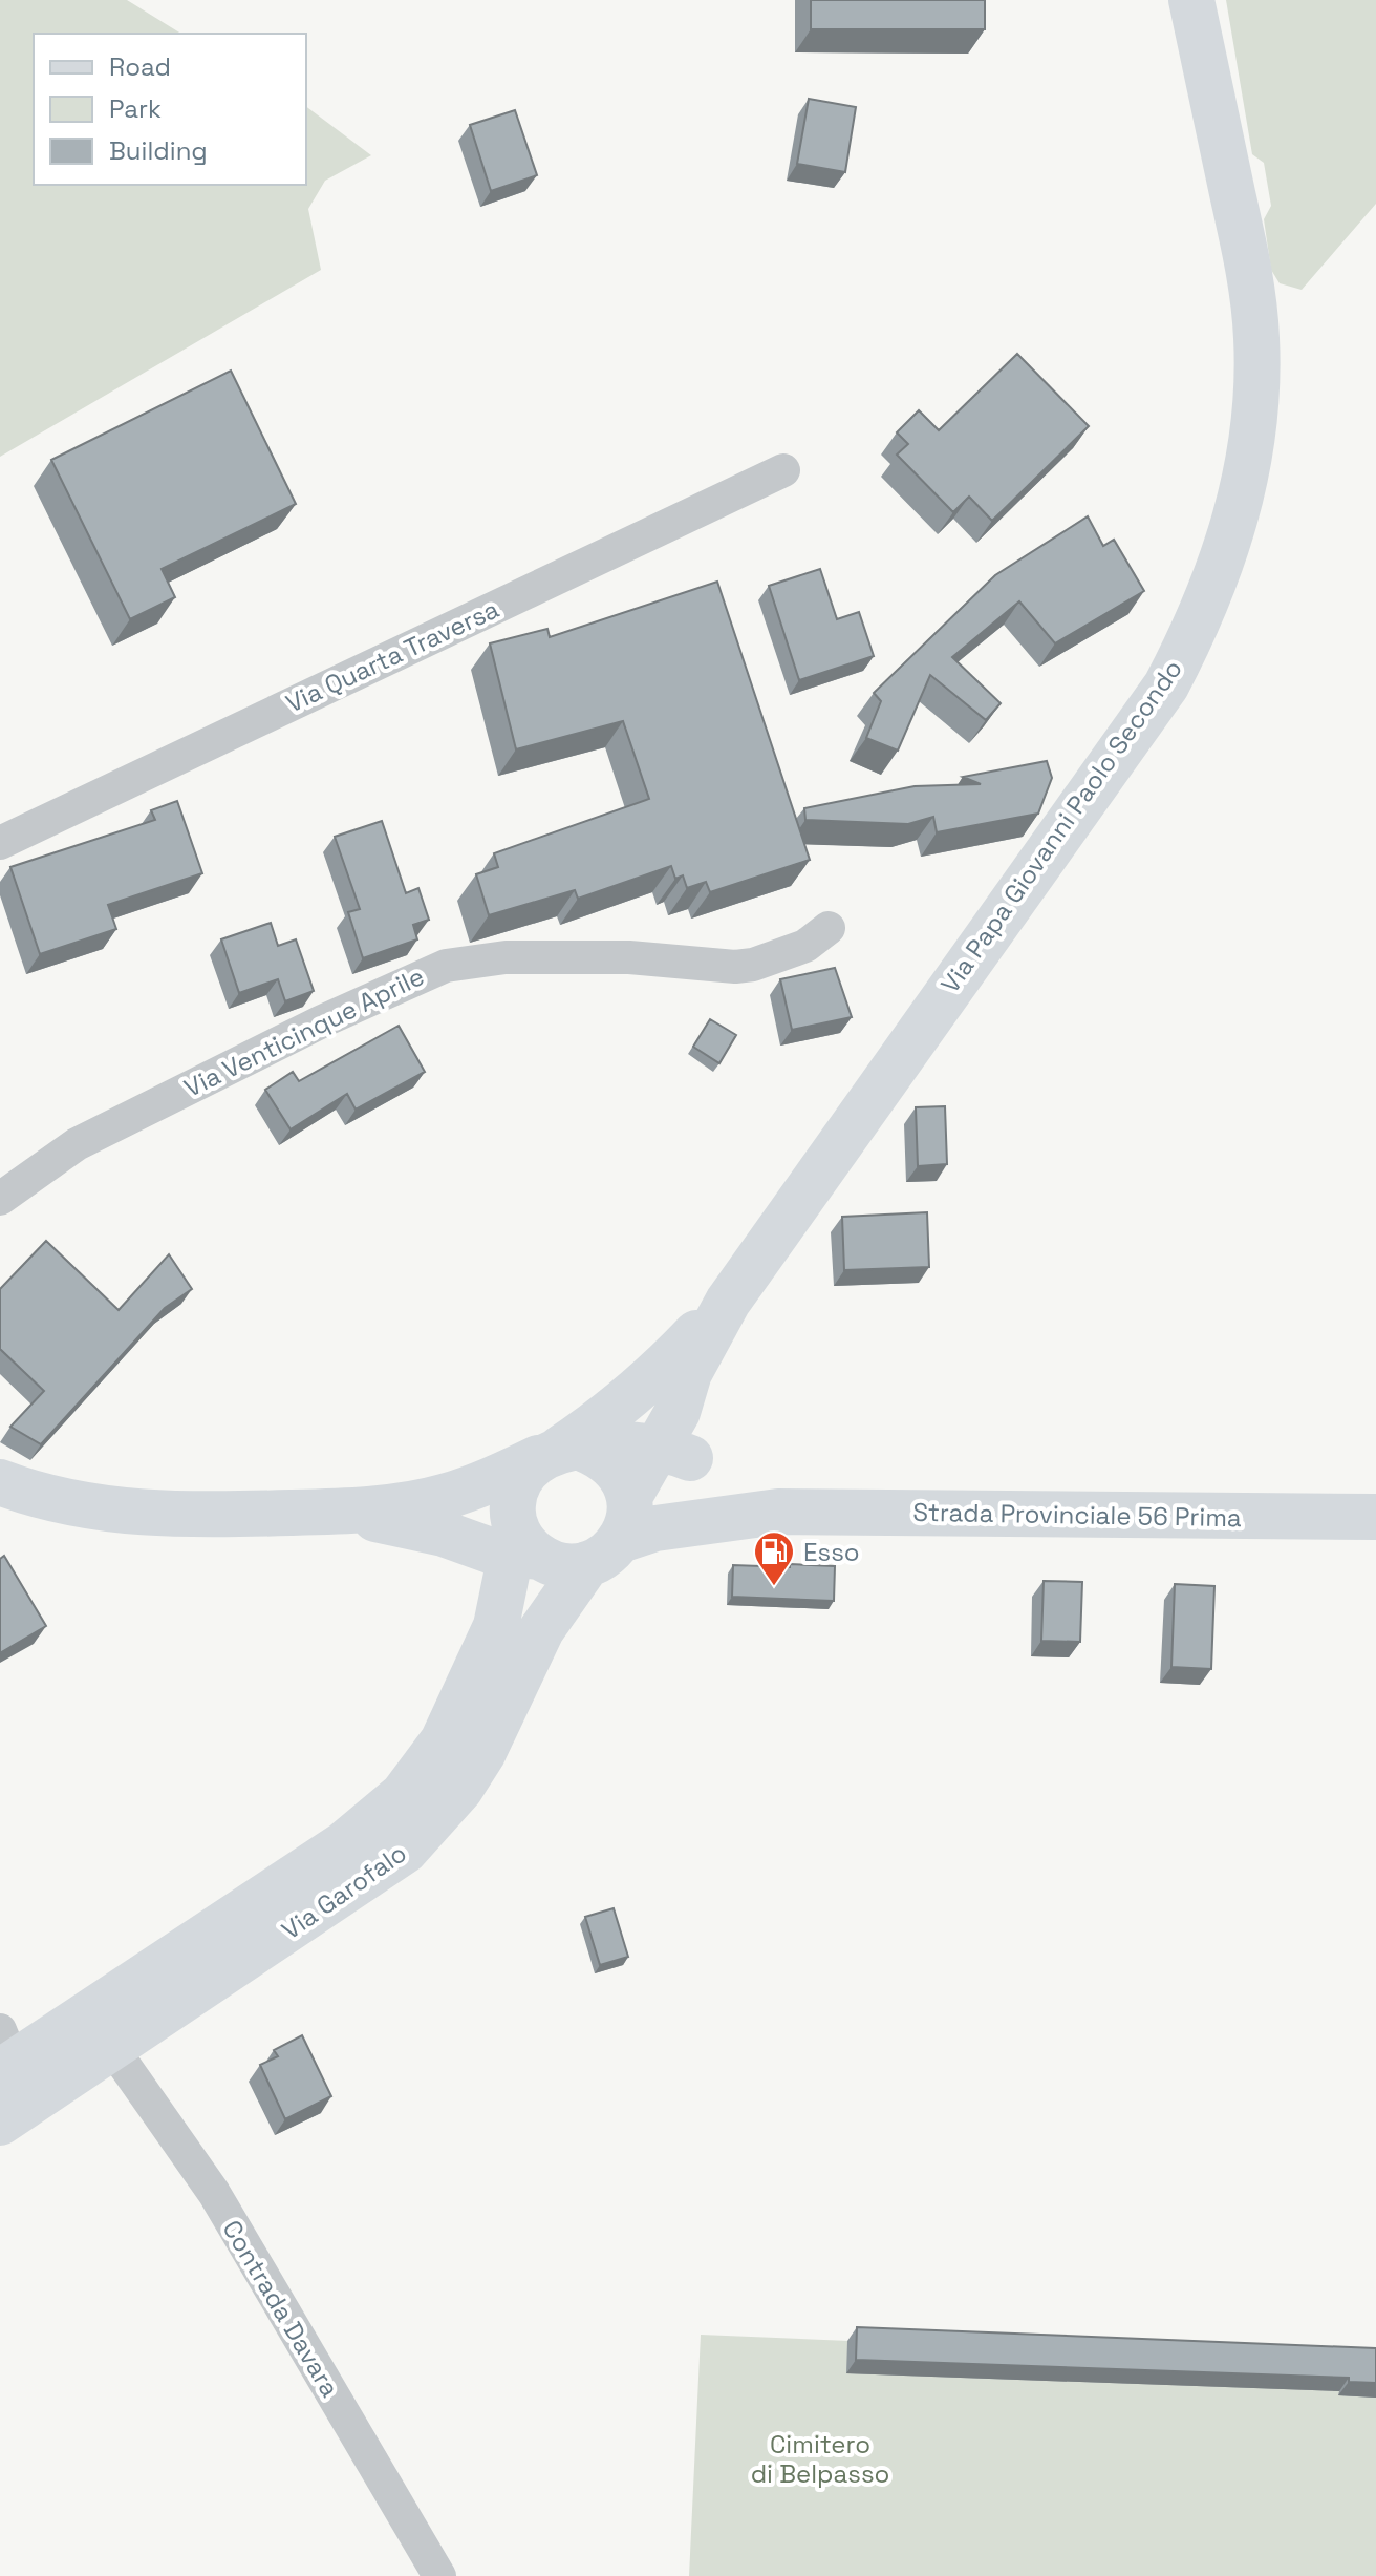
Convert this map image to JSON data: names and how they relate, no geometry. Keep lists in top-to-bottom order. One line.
{"streets":{"main road":["Via Papa Giovanni Paolo Secondo","Strada Provinciale 56 Prima","Via Garofalo"],"street":["Via Quarta Traversa","Via Venticinque Aprile","Contrada Davara"]},"crossings":[["Via Garofalo","Contrada Davara"]],"parks":["Cimitero di Belpasso"],"places":{"fuel station":["Esso"]},"legend":["Road","Park","Building"]}
